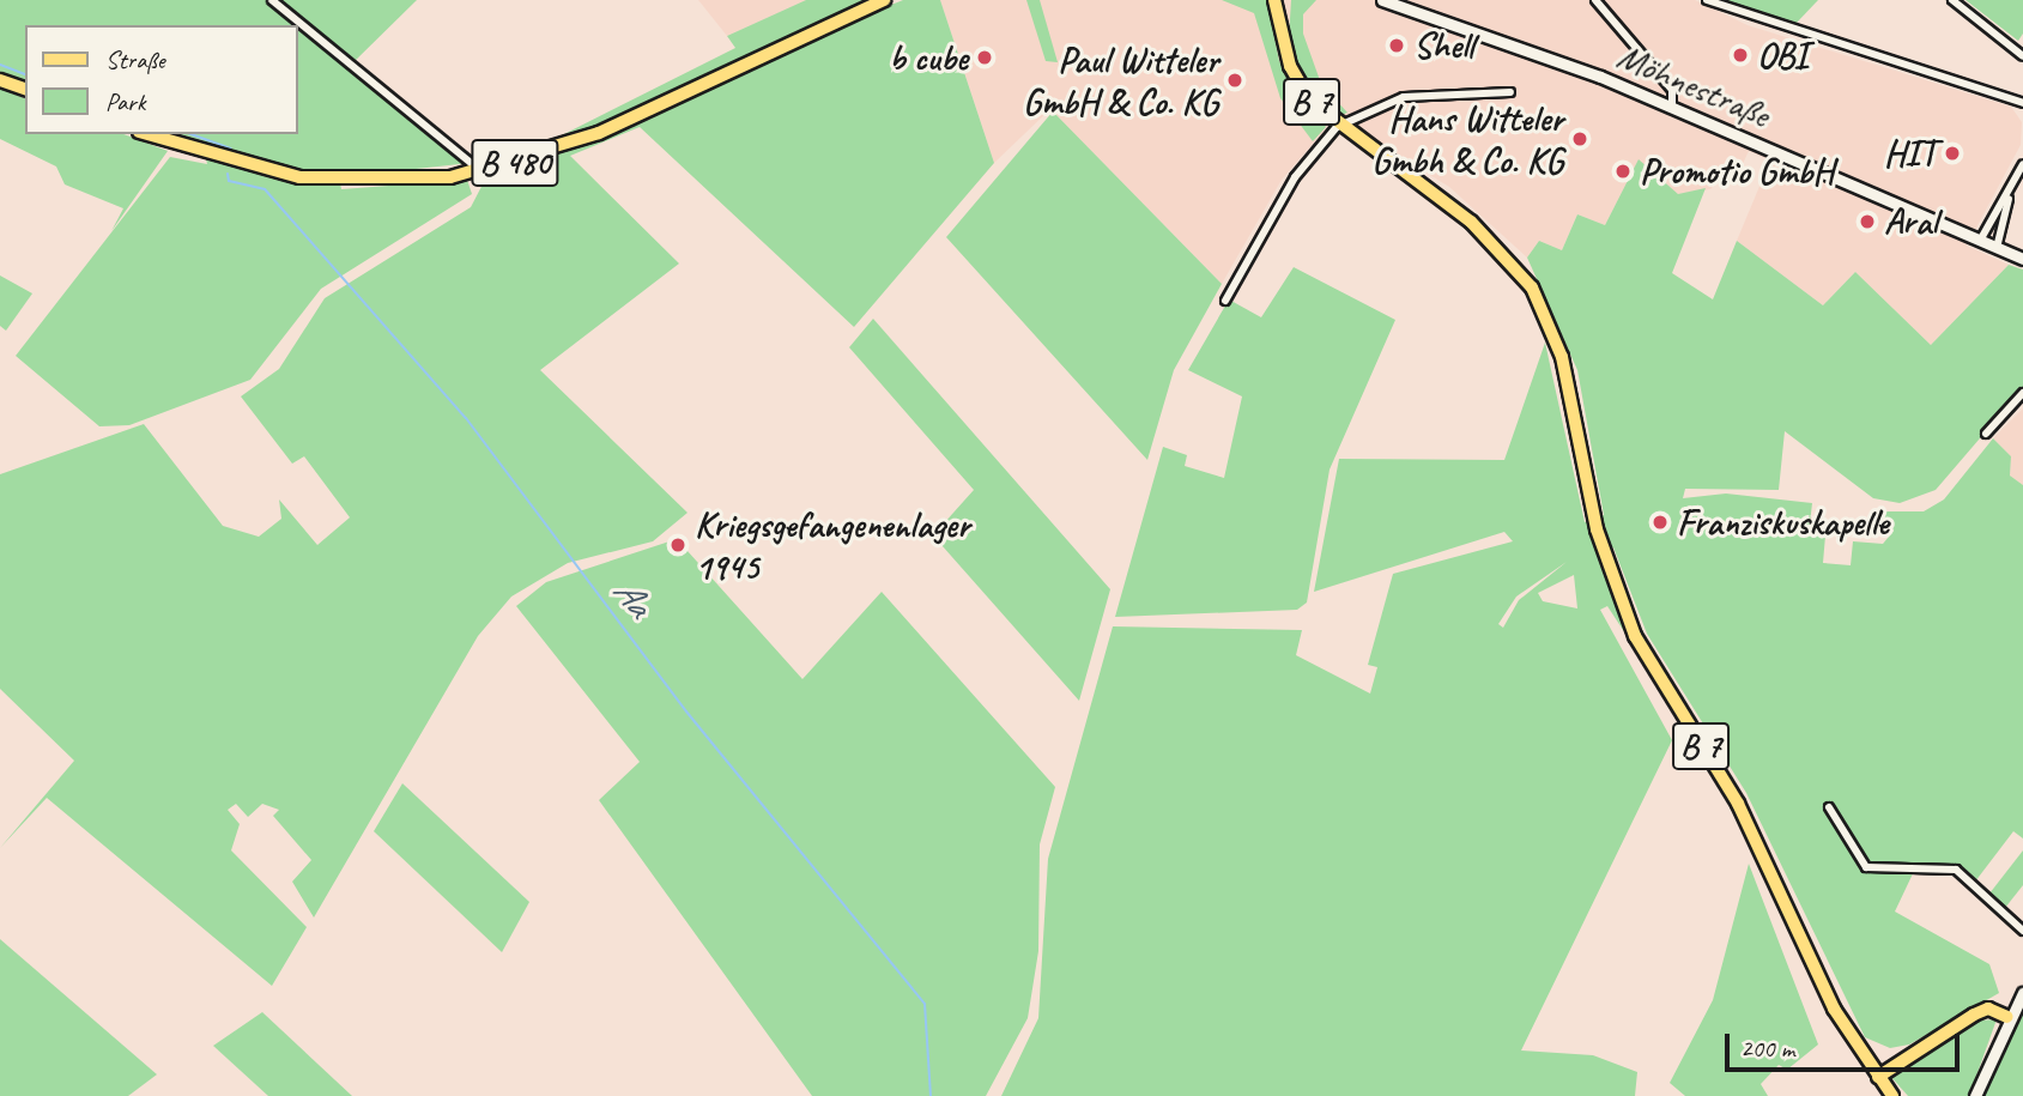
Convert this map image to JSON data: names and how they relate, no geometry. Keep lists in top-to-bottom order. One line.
{"streets":{"main road":["B 7","B 480"],"street":["Möhnestraße"]},"water":["Aa"],"places":["Shell","OBI","b cube","Paul Witteler GmbH & Co. KG","Hans Witteler Gmbh & Co. KG","HIT","Promotio GmbH","Aral","Franziskuskapelle","Kriegsgefangenenlager 1945"],"legend":["Straße","Park"],"scale_bar":"200 m"}
